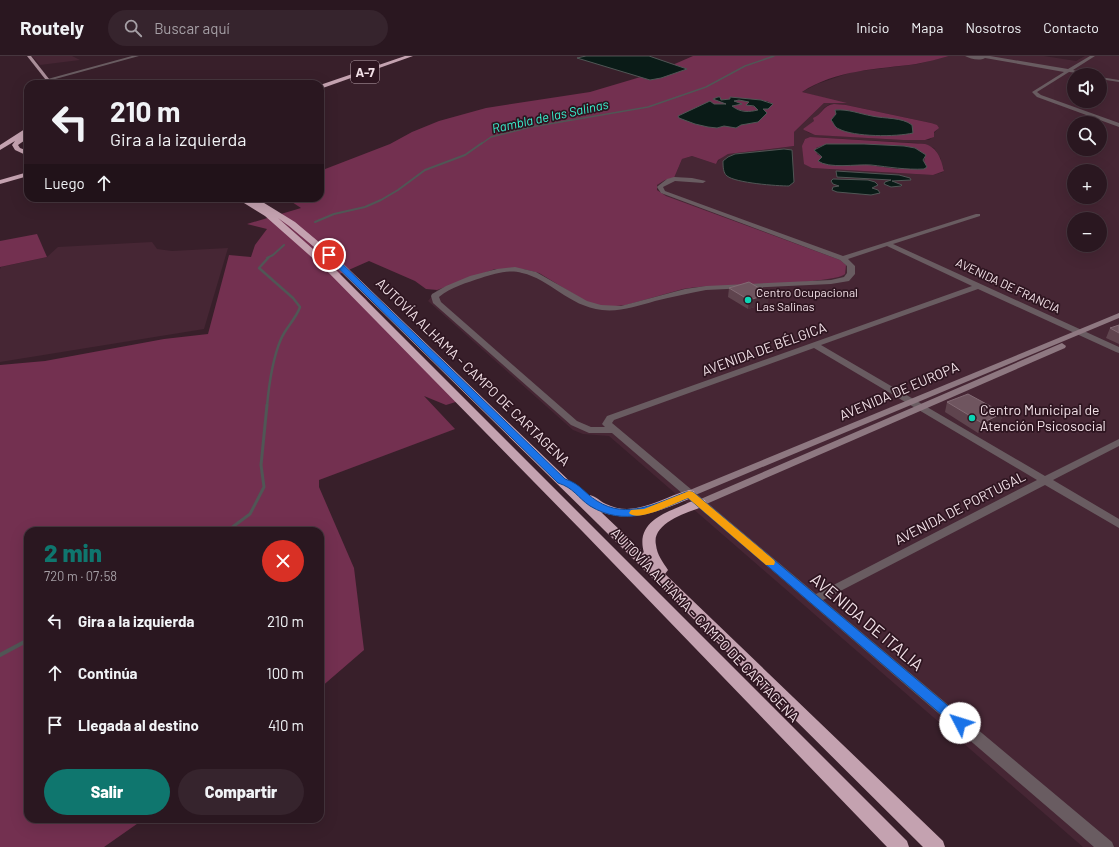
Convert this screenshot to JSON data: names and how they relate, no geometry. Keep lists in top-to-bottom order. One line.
{"streets":{"highway":["A-7","AUTOVÍA ALHAMA - CAMPO DE CARTAGENA"],"street":["AVENIDA DE FRANCIA","AVENIDA DE BÉLGICA","AVENIDA DE EUROPA","AVENIDA DE PORTUGAL","AVENIDA DE ITALIA"]},"crossings":[["AVENIDA DE FRANCIA","AVENIDA DE BÉLGICA"],["AVENIDA DE FRANCIA","AVENIDA DE EUROPA"],["AVENIDA DE BÉLGICA","AVENIDA DE ITALIA"],["AVENIDA DE EUROPA","AVENIDA DE ITALIA"],["AVENIDA DE PORTUGAL","AVENIDA DE ITALIA"]],"water":["Rambla de las Salinas"],"places":["Centro Ocupacional Las Salinas","Centro Municipal de Atención Psicosocial"],"page":{"header":"Routely","search":"Buscar aquí","nav":["Inicio","Mapa","Nosotros","Contacto"],"map_buttons":["+","−"],"turn":["210 m","Gira a la izquierda"],"then":"Luego","heading":["2 min","720 m · 07:58"],"list":[{"name":"Gira a la izquierda","value":"210 m"},{"name":"Continúa","value":"100 m"},{"name":"Llegada al destino","value":"410 m"}],"buttons":["Salir","Compartir"]}}
